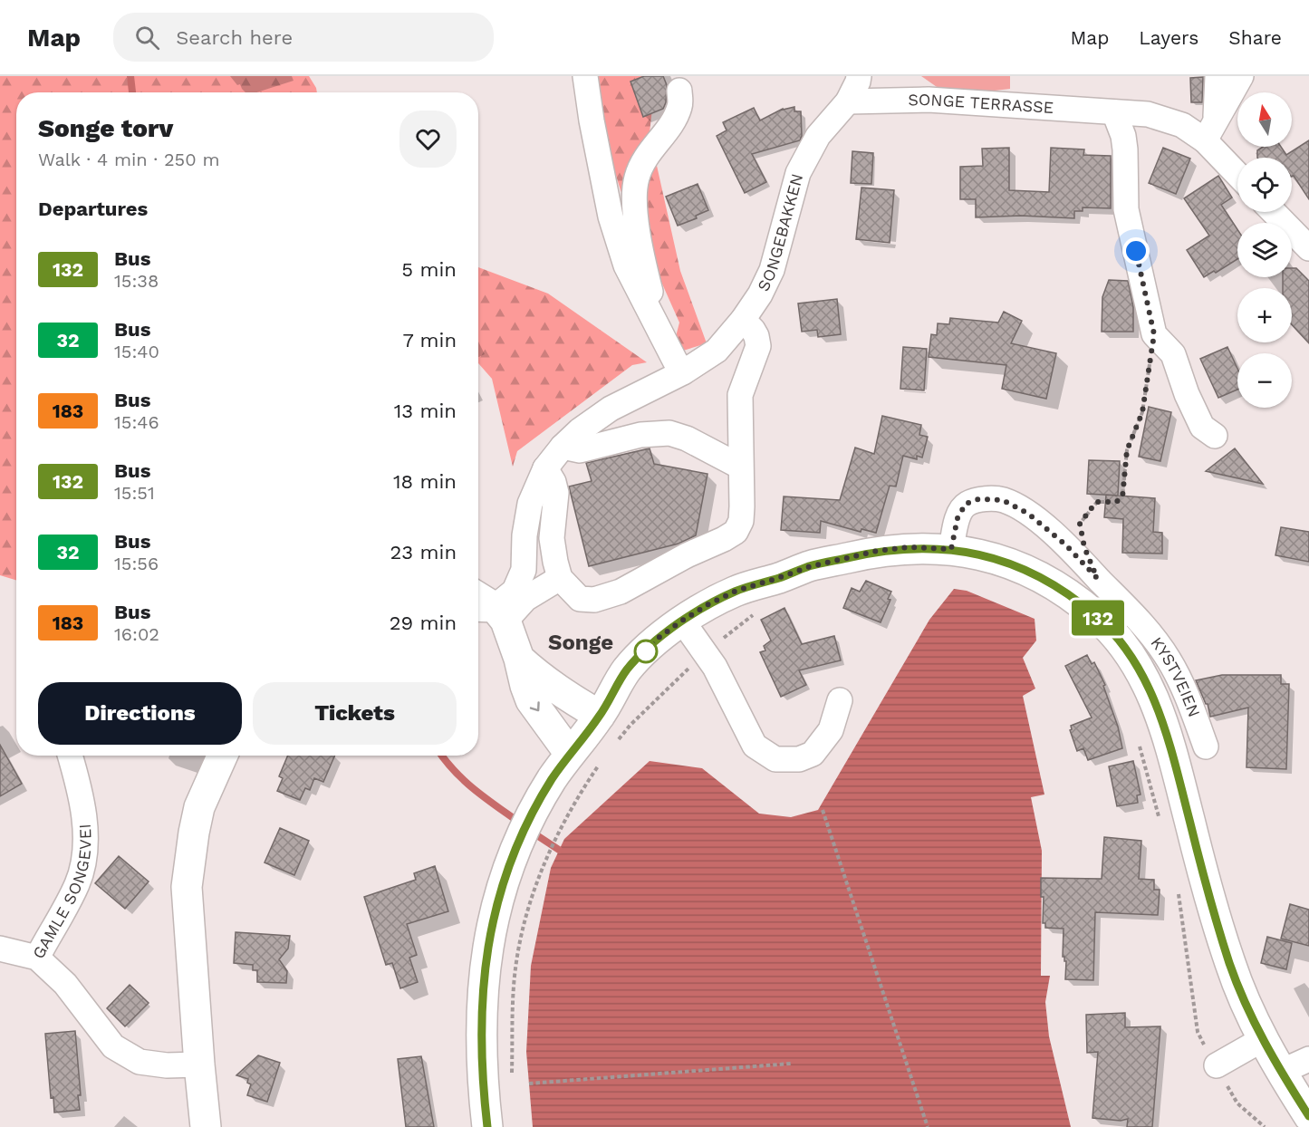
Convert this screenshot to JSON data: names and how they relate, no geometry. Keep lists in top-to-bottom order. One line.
{"streets":{"main road":["KYSTVEIEN"],"street":["SONGE TERRASSE","SONGEBAKKEN","GAMLE SONGEVEI"]},"crossings":[["SONGE TERRASSE","SONGEBAKKEN"]],"districts":["Songe"],"lines":["bus line 132"],"north":"top","page":{"header":"Map","search":"Search here","nav":["Map","Layers","Share"],"on_map":"132","map_buttons":["+","−"],"heading":[["Songe torv","Walk · 4 min · 250 m"],"Departures"],"list":[{"mark":"132","name":"Bus","note":"15:38","value":"5 min"},{"mark":"32","name":"Bus","note":"15:40","value":"7 min"},{"mark":"183","name":"Bus","note":"15:46","value":"13 min"},{"mark":"132","name":"Bus","note":"15:51","value":"18 min"},{"mark":"32","name":"Bus","note":"15:56","value":"23 min"},{"mark":"183","name":"Bus","note":"16:02","value":"29 min"}],"buttons":["Directions","Tickets"]}}
